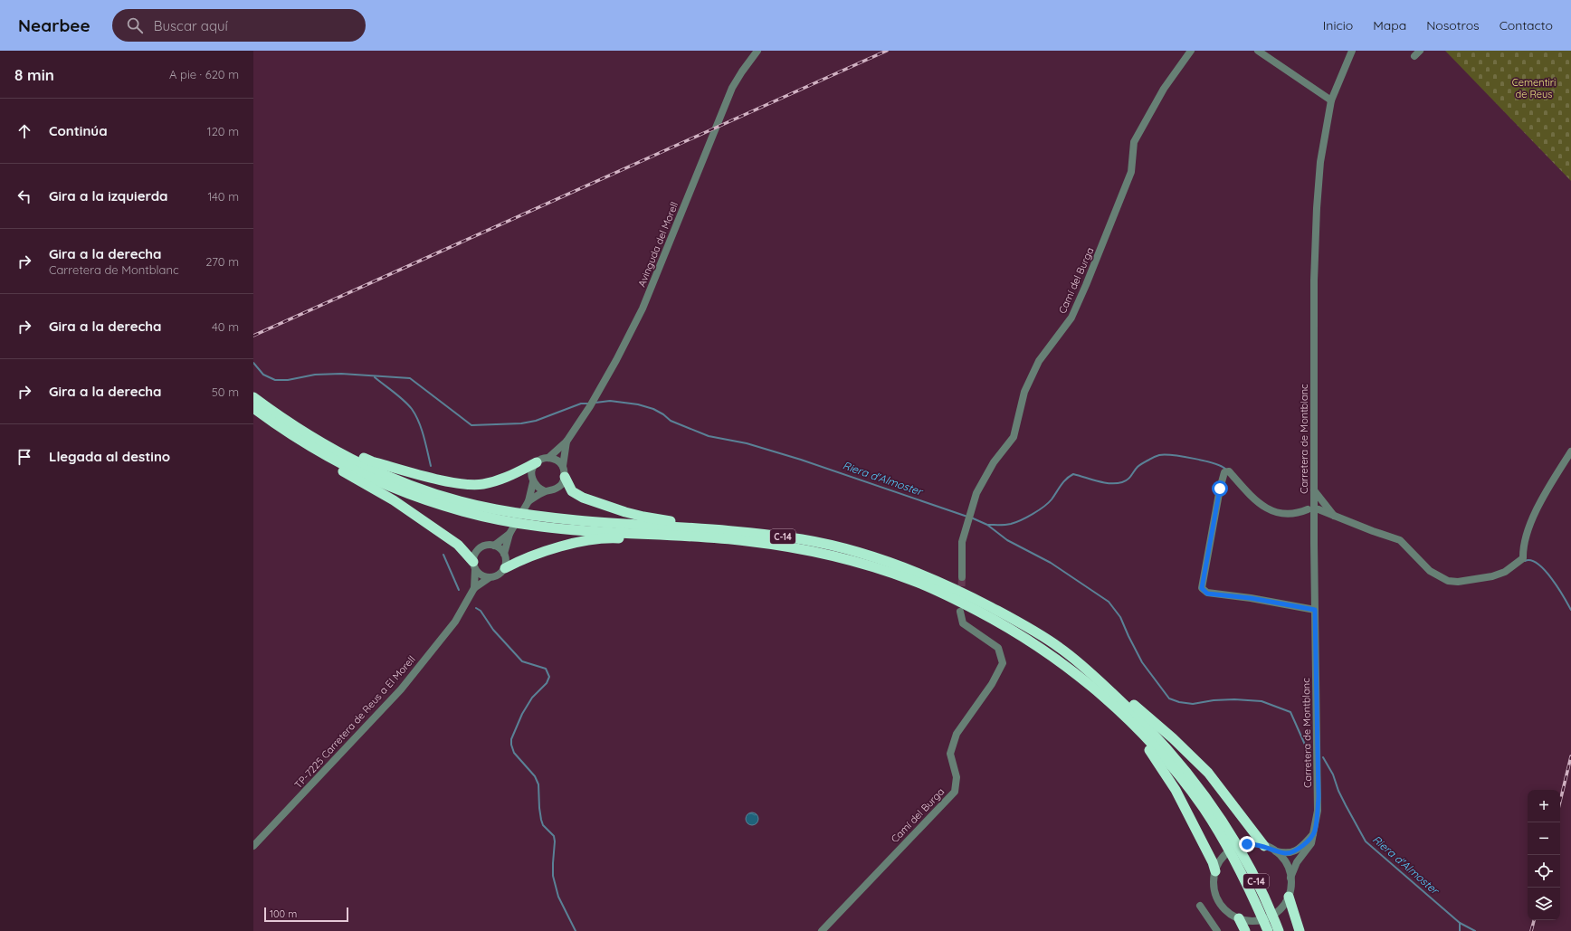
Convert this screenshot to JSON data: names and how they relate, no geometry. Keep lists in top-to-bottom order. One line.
{"streets":{"highway":["C-14"],"street":["Avinguda del Morell","Camí del Burga","Carretera de Montblanc","TP-7225 Carretera de Reus a El Morell"]},"water":["Riera d'Almoster"],"parks":["Cementiri de Reus"],"scale_bar":"100 m","page":{"header":"Nearbee","search":"Buscar aquí","nav":["Inicio","Mapa","Nosotros","Contacto"],"heading":["8 min","A pie · 620 m"],"list":[["Continúa","120 m"],["Gira a la izquierda","140 m"],["Gira a la derecha","Carretera de Montblanc","270 m"],["Gira a la derecha","40 m"],["Gira a la derecha","50 m"],"Llegada al destino"],"map_buttons":["+","−"],"scale":"100 m"}}
